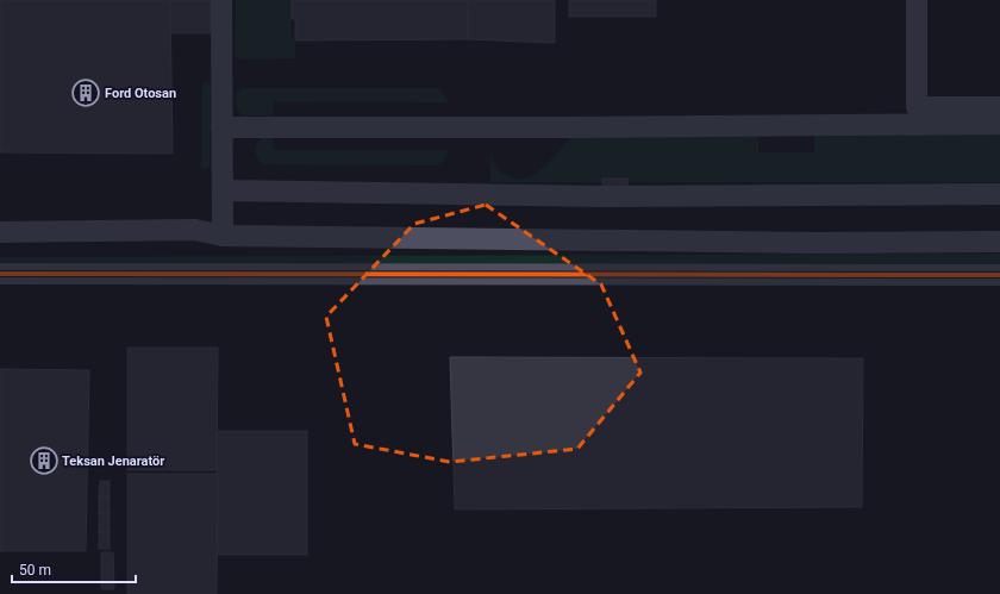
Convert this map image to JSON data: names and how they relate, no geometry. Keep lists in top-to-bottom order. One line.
{"places":{"building":["Ford Otosan","Teksan Jenaratör"]},"scale_bar":"50 m"}
